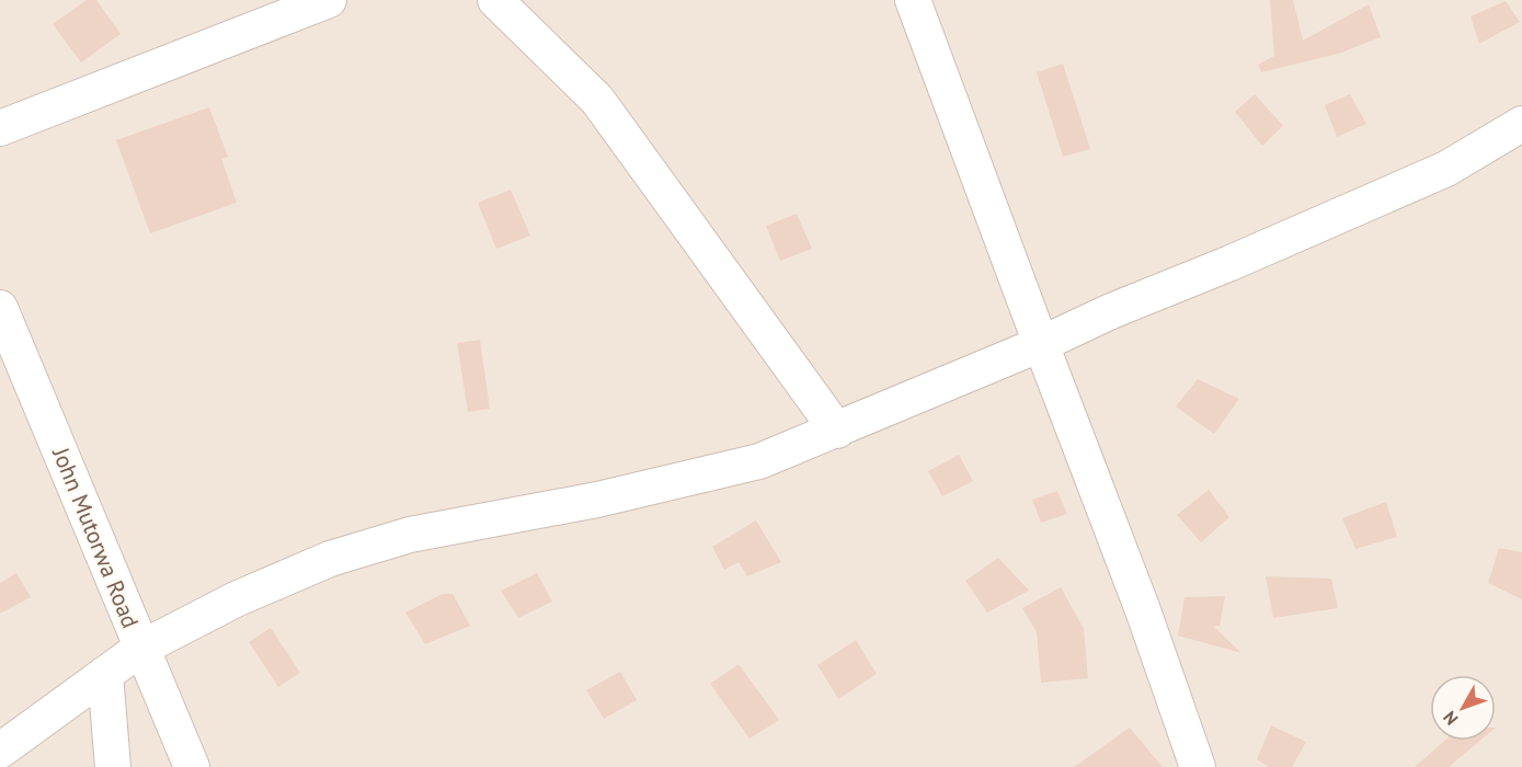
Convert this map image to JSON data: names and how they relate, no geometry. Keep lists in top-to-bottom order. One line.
{"streets":{"street":["John Mutorwa Road"]},"north":"bottom left"}
